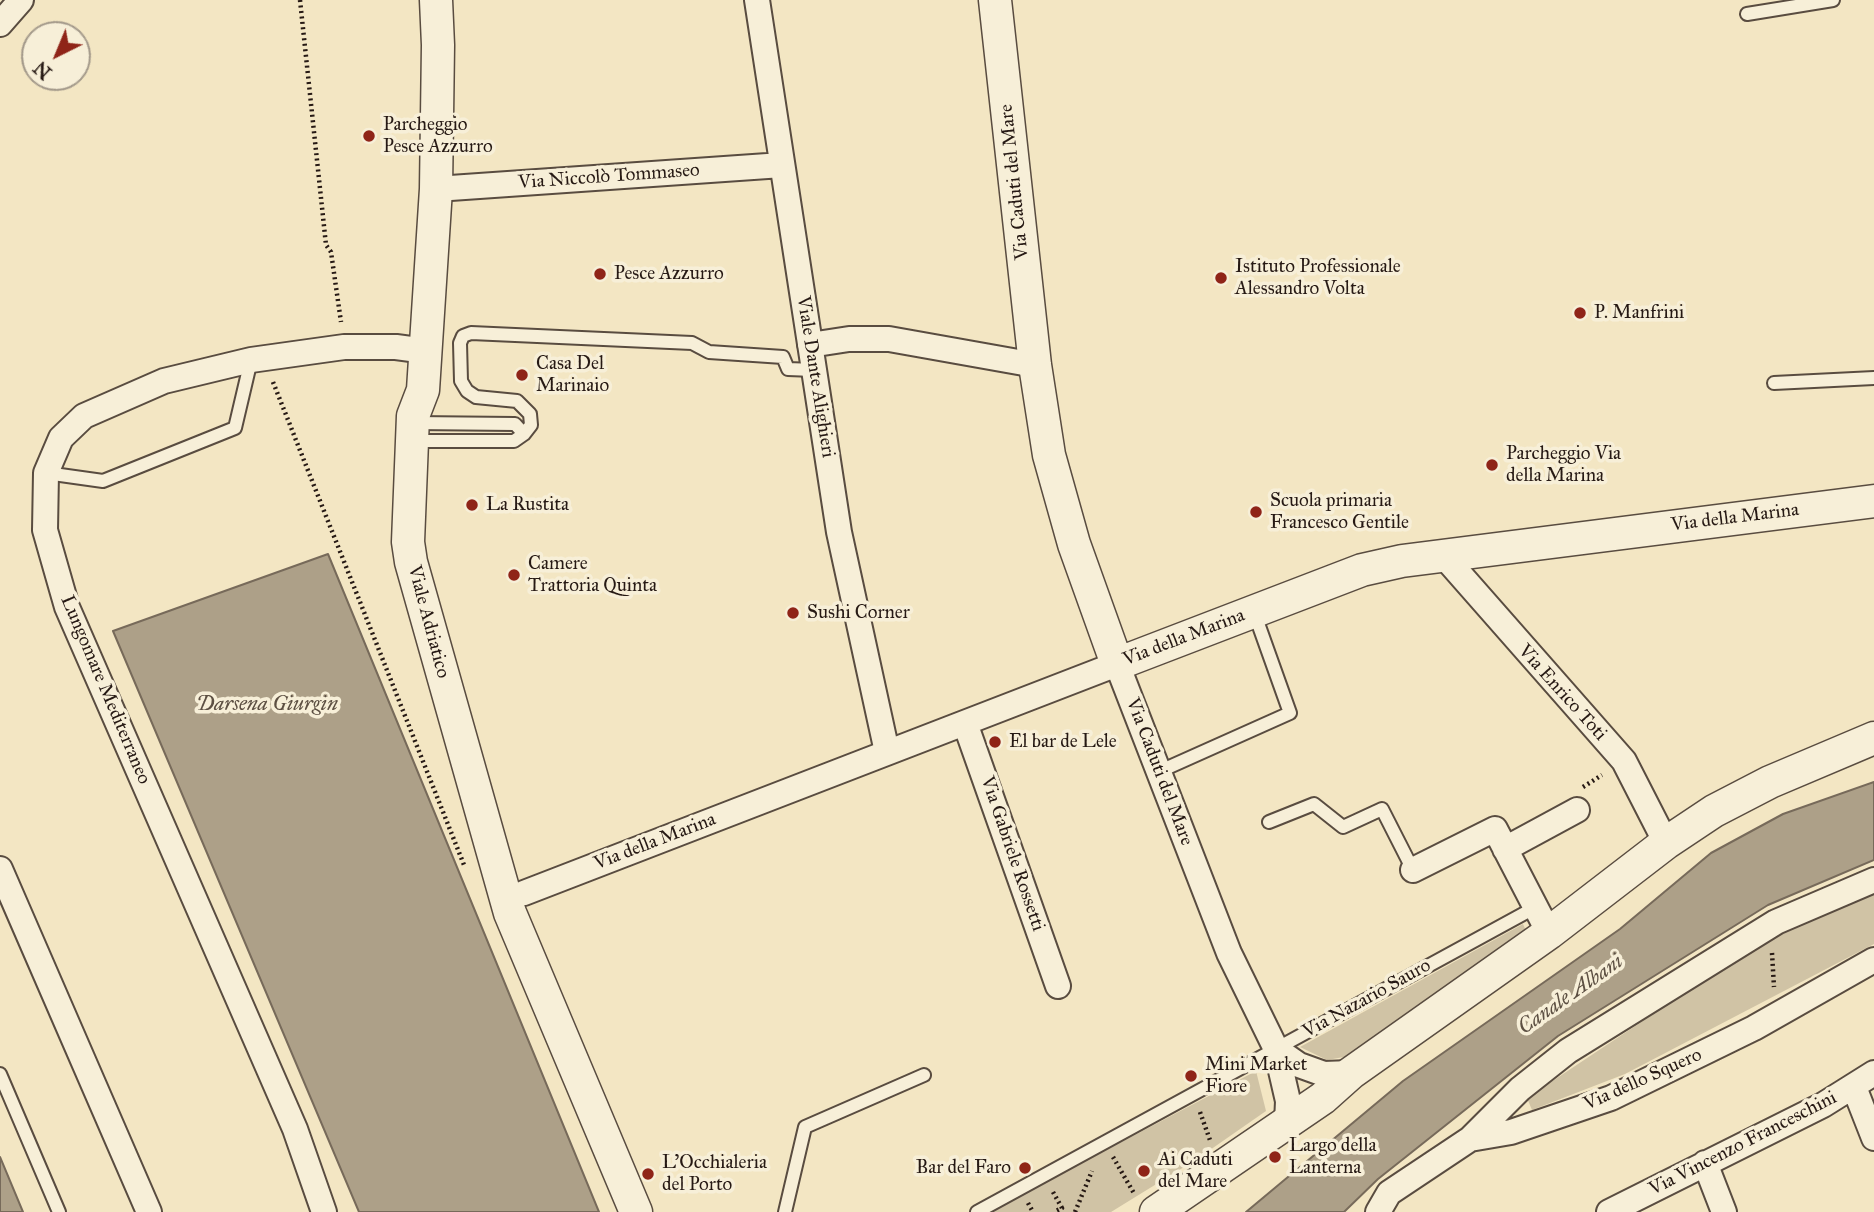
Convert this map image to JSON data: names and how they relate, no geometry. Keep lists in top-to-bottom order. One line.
{"streets":{"street":["Via Niccolò Tommaseo","Via Caduti del Mare","Viale Dante Alighieri","Via della Marina","Viale Adriatico","Lungomare Mediterraneo","Via Enrico Toti","Via Gabriele Rossetti","Via Nazario Sauro","Via dello Squero","Via Vincenzo Franceschini"]},"crossings":[["Via Niccolò Tommaseo","Viale Dante Alighieri"],["Via Niccolò Tommaseo","Viale Adriatico"],["Via Caduti del Mare","Via della Marina"],["Via Caduti del Mare","Via Nazario Sauro"],["Viale Dante Alighieri","Via della Marina"],["Via della Marina","Via Enrico Toti"],["Via della Marina","Via Gabriele Rossetti"],["Viale Adriatico","Lungomare Mediterraneo"],["Via Enrico Toti","Via Nazario Sauro"]],"water":["Darsena Giurgin","Canale Albani"],"places":["Parcheggio Pesce Azzurro","Pesce Azzurro","Istituto Professionale Alessandro Volta","P. Manfrini","Casa Del Marinaio","Parcheggio Via della Marina","La Rustita","Scuola primaria Francesco Gentile","Camere Trattoria Quinta","Sushi Corner","El bar de Lele","Mini Market Fiore","Largo della Lanterna","Bar del Faro","Ai Caduti del Mare","L'Occhialeria del Porto"],"north":"bottom left"}
